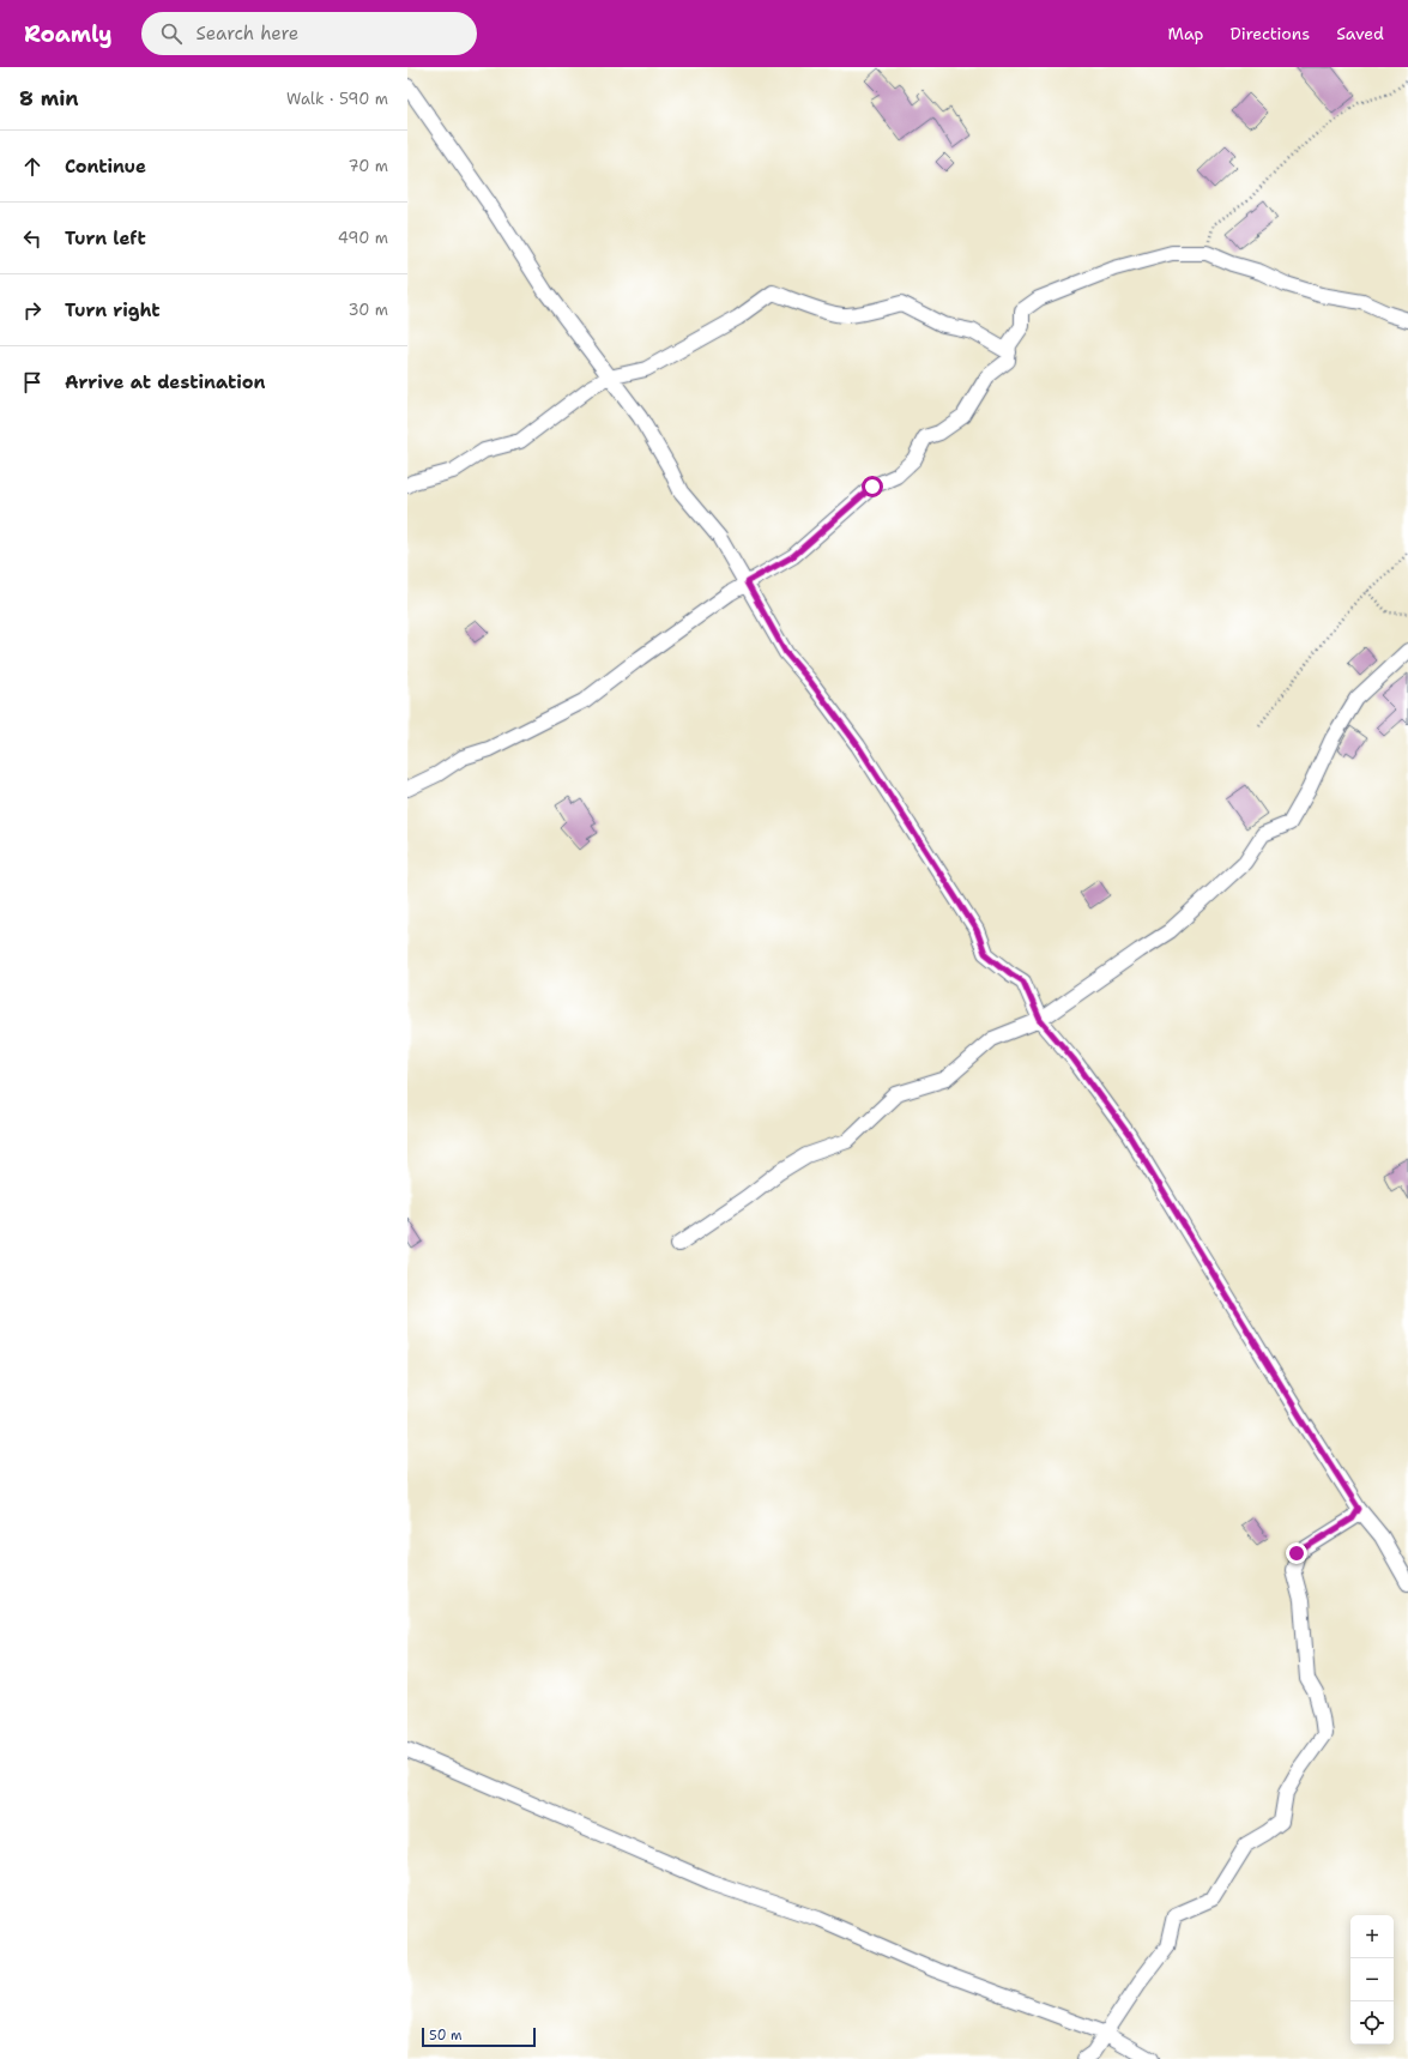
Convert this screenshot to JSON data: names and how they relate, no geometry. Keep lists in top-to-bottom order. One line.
{"scale_bar":"50 m","page":{"header":"Roamly","search":"Search here","nav":["Map","Directions","Saved"],"heading":["8 min","Walk · 590 m"],"list":[["Continue","70 m"],["Turn left","490 m"],["Turn right","30 m"],"Arrive at destination"],"map_buttons":["+","−"],"scale":"50 m"}}
